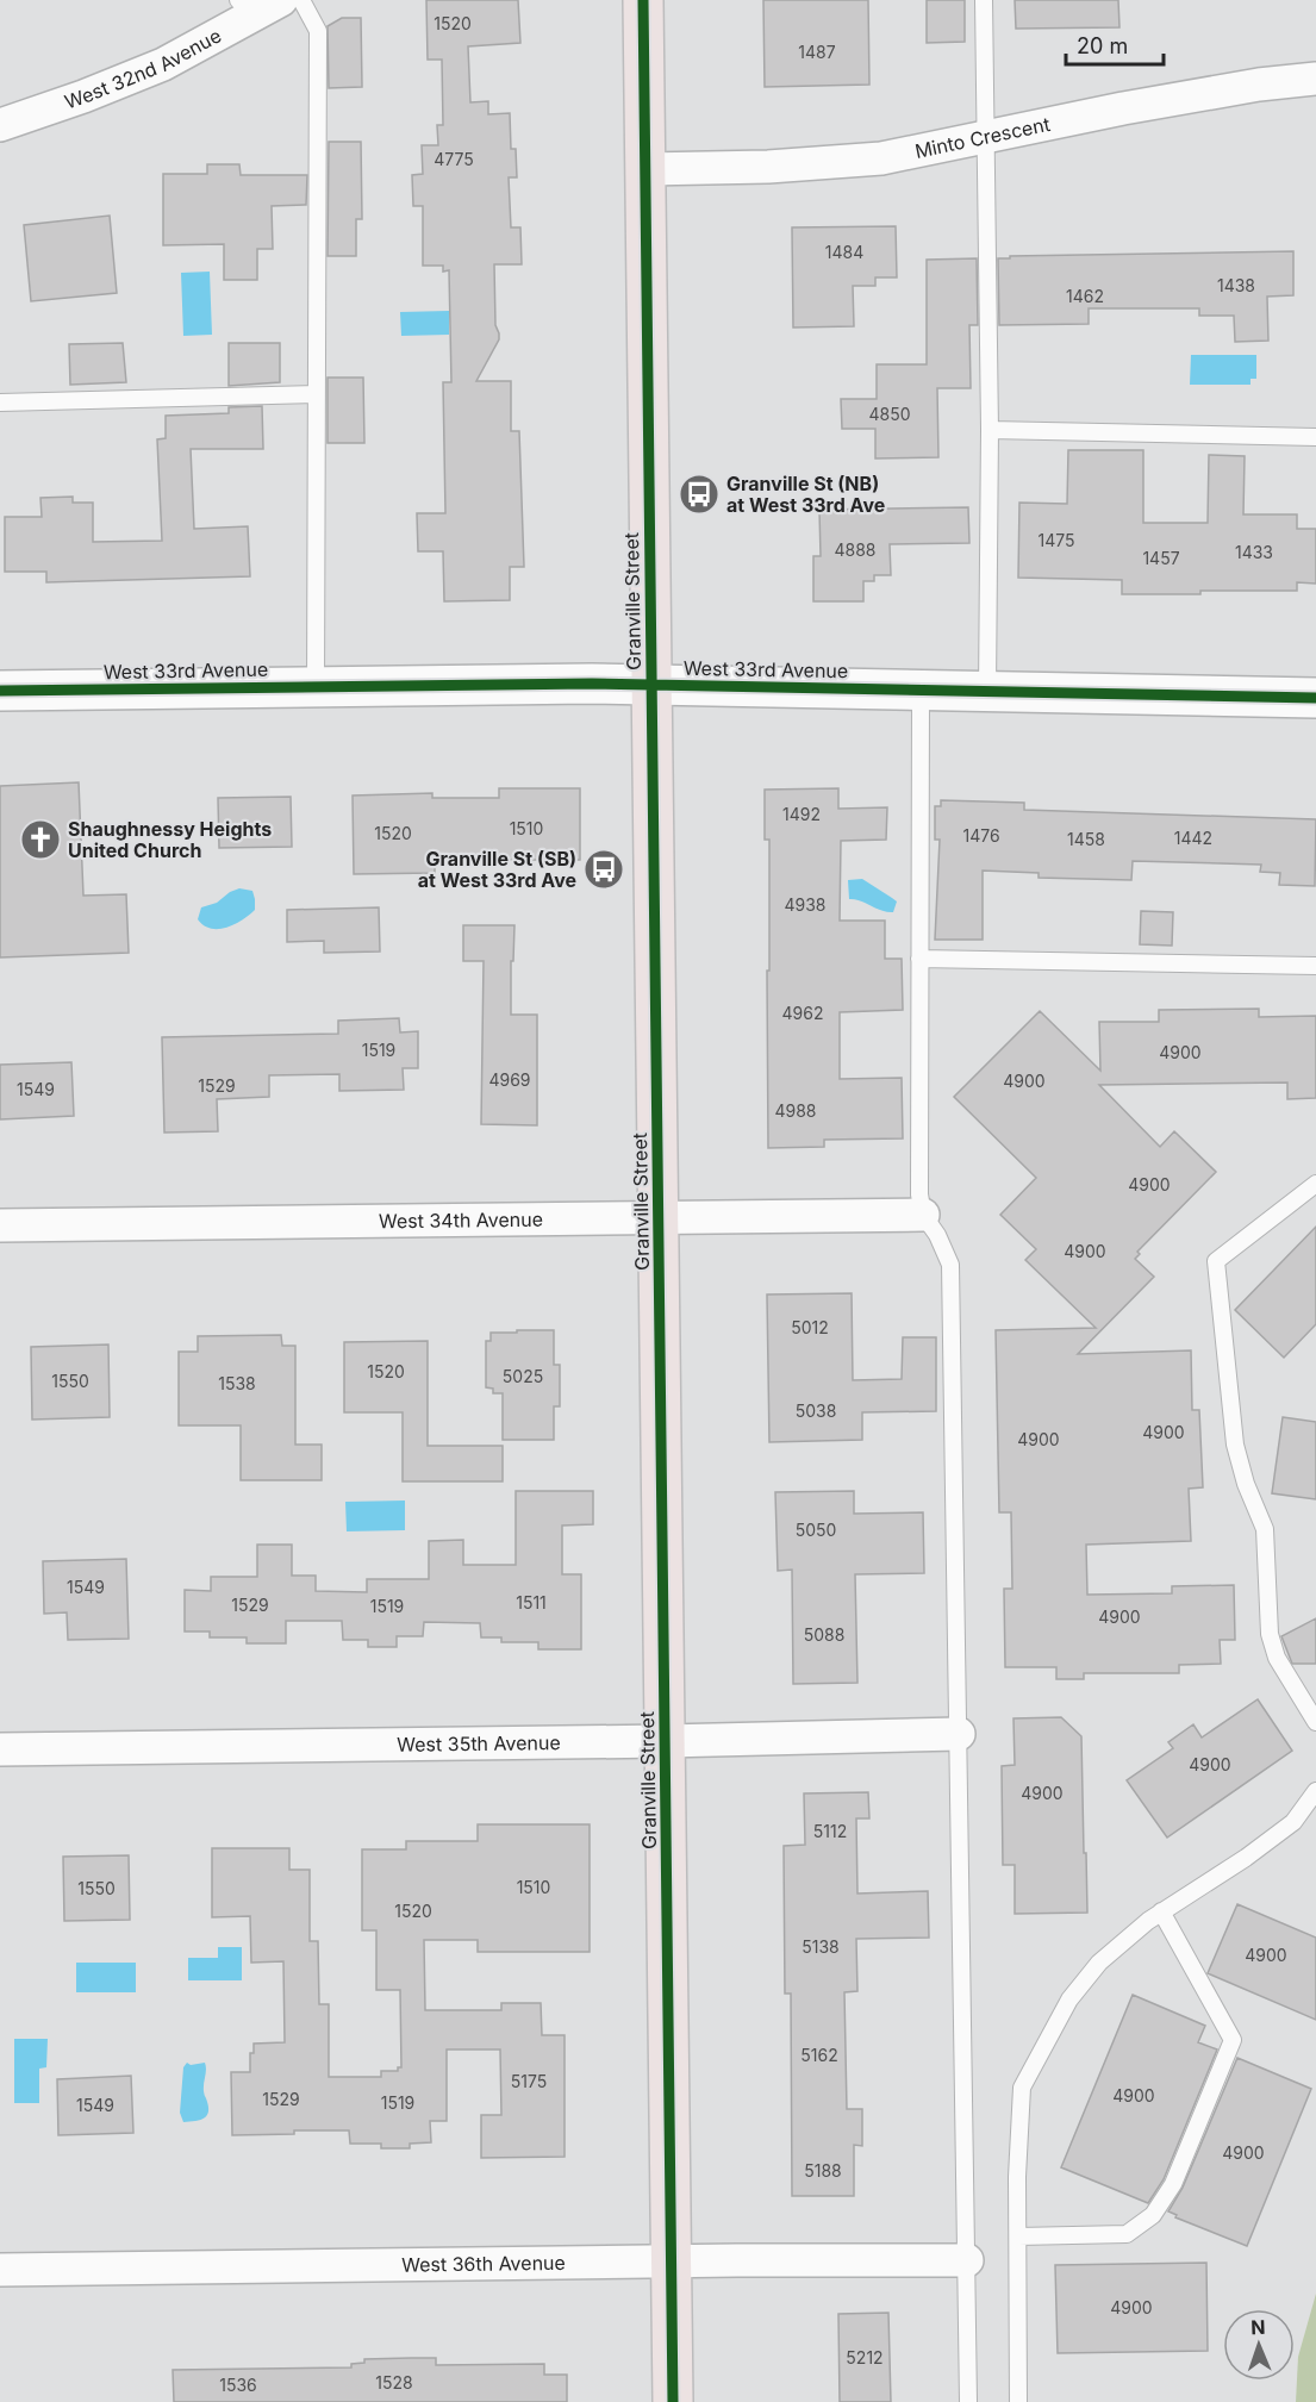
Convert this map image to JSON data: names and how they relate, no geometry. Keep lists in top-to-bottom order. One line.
{"streets":{"highway":["Granville Street"],"street":["West 32nd Avenue","Minto Crescent","West 33rd Avenue","West 34th Avenue","West 35th Avenue","West 36th Avenue"]},"crossings":[["Minto Crescent","Granville Street"],["Granville Street","West 33rd Avenue"],["Granville Street","West 34th Avenue"],["Granville Street","West 35th Avenue"],["Granville Street","West 36th Avenue"]],"places":{"bus stop":["Granville St (NB) at West 33rd Ave","Granville St (SB) at West 33rd Ave"],"church":["Shaughnessy Heights United Church"]},"house_numbers":["1520","1487","4775","1484","1438","1462","4850","1475","4888","1433","1457","1492","1510","1520","1476","1442","1458","4938","4962","1519","4900","4969","4900","1529","1549","4988","4900","4900","5012","1520","5025","1550","1538","5038","4900","4900","5050","1549","1511","1529","1519","4900","5088","4900","4900","5112","1510","1550","1520","5138","4900","5162","5175","4900","1529","1519","1549","4900","5188","4900","5212","1528","1536"],"scale_bar":"20 m","north":"top"}
